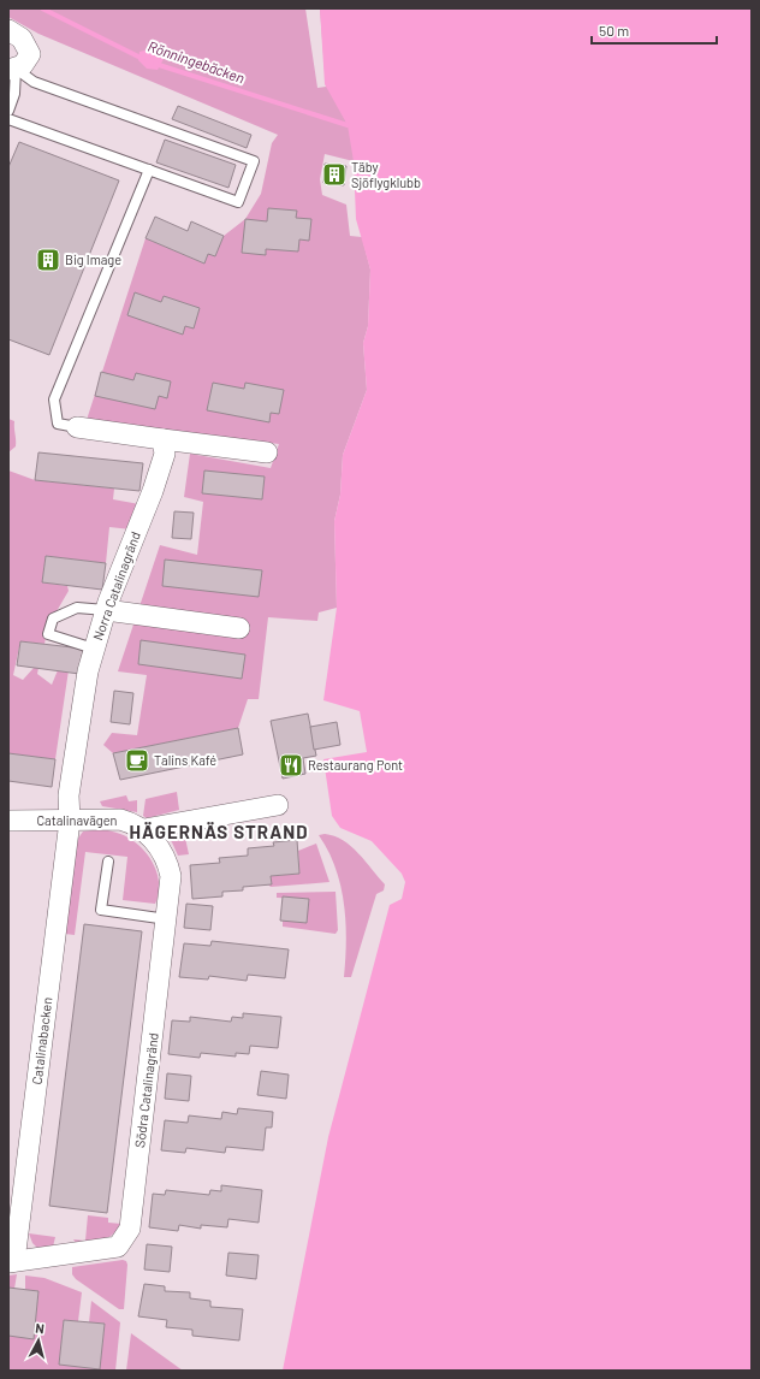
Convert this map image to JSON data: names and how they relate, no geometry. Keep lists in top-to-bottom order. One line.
{"streets":{"street":["Norra Catalinagränd","Catalinavägen","Catalinabacken","Södra Catalinagränd"]},"crossings":[["Norra Catalinagränd","Catalinavägen"],["Norra Catalinagränd","Catalinabacken"],["Catalinavägen","Catalinabacken"],["Catalinavägen","Södra Catalinagränd"],["Catalinabacken","Södra Catalinagränd"]],"districts":["HÄGERNÄS STRAND"],"water":["Rönningebäcken"],"places":{"building":["Täby Sjöflygklubb","Big Image"],"cafe":["Talins Kafé"],"restaurant":["Restaurang Pont"]},"scale_bar":"50 m","north":"top"}
